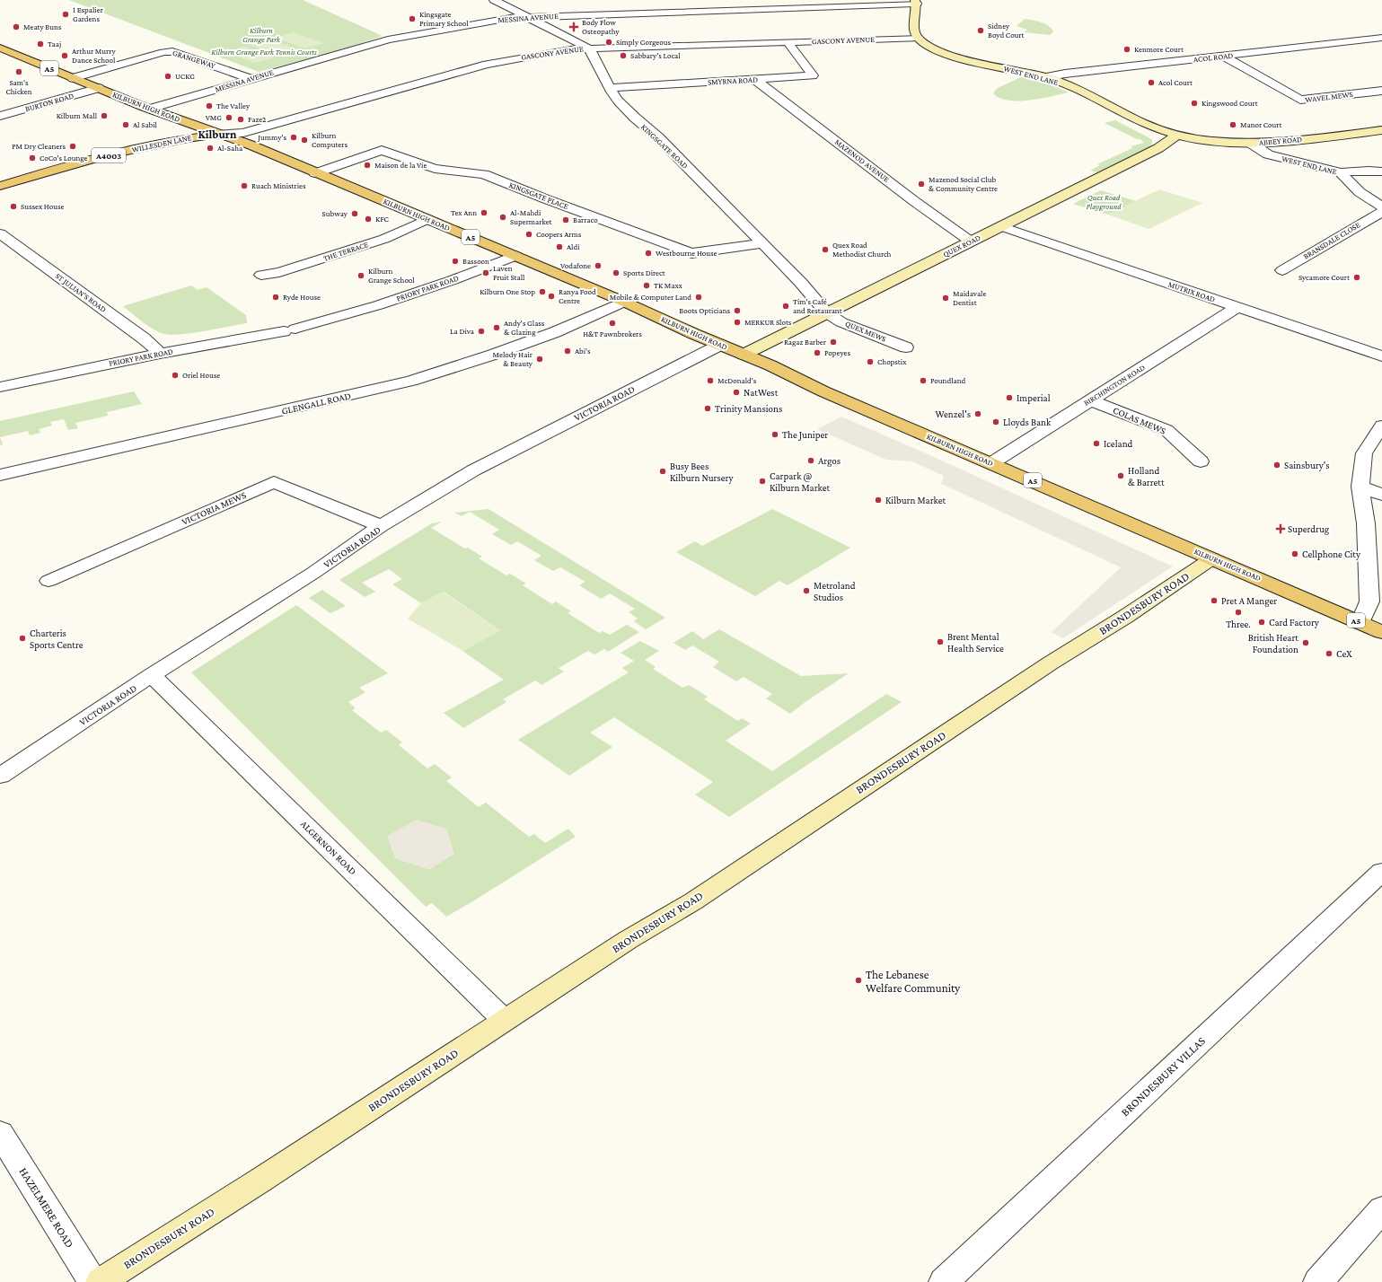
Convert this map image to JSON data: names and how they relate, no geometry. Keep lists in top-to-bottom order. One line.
{"streets":{"main road":["A5","WEST END LANE","KILBURN HIGH ROAD","ABBEY ROAD","WILLESDEN LANE","A4003","QUEX ROAD","BRONDESBURY ROAD"],"street":["MESSINA AVENUE","GASCONY AVENUE","ACOL ROAD","GRANGEWAY","SMYRNA ROAD","WAVEL MEWS","BURTON ROAD","KINGSGATE ROAD","MAZENOD AVENUE","KINGSGATE PLACE","BRANSDALE CLOSE","THE TERRACE","PRIORY PARK ROAD","MUTRIX ROAD","ST JULIAN'S ROAD","QUEX MEWS","BIRCHINGTON ROAD","GLENGALL ROAD","VICTORIA ROAD","COLAS MEWS","VICTORIA MEWS","ALGERNON ROAD","BRONDESBURY VILLAS","HAZELMERE ROAD"]},"crossings":[["MESSINA AVENUE","GRANGEWAY"],["MESSINA AVENUE","KILBURN HIGH ROAD"],["GASCONY AVENUE","WEST END LANE"],["GASCONY AVENUE","SMYRNA ROAD"],["GASCONY AVENUE","KILBURN HIGH ROAD"],["GASCONY AVENUE","WILLESDEN LANE"],["GASCONY AVENUE","KINGSGATE ROAD"],["ACOL ROAD","WEST END LANE"],["ACOL ROAD","WAVEL MEWS"],["GRANGEWAY","KILBURN HIGH ROAD"],["WEST END LANE","ABBEY ROAD"],["WEST END LANE","QUEX ROAD"],["SMYRNA ROAD","KINGSGATE ROAD"],["SMYRNA ROAD","MAZENOD AVENUE"],["BURTON ROAD","KILBURN HIGH ROAD"],["KILBURN HIGH ROAD","WILLESDEN LANE"],["KILBURN HIGH ROAD","KINGSGATE PLACE"],["KILBURN HIGH ROAD","QUEX ROAD"],["KILBURN HIGH ROAD","THE TERRACE"],["KILBURN HIGH ROAD","PRIORY PARK ROAD"],["KILBURN HIGH ROAD","BIRCHINGTON ROAD"],["KILBURN HIGH ROAD","GLENGALL ROAD"],["KILBURN HIGH ROAD","VICTORIA ROAD"],["KILBURN HIGH ROAD","BRONDESBURY ROAD"],["ABBEY ROAD","QUEX ROAD"],["KINGSGATE ROAD","KINGSGATE PLACE"],["KINGSGATE ROAD","QUEX ROAD"],["KINGSGATE ROAD","QUEX MEWS"],["MAZENOD AVENUE","QUEX ROAD"],["QUEX ROAD","MUTRIX ROAD"],["QUEX ROAD","QUEX MEWS"],["PRIORY PARK ROAD","ST JULIAN'S ROAD"],["MUTRIX ROAD","BIRCHINGTON ROAD"],["BIRCHINGTON ROAD","COLAS MEWS"],["VICTORIA ROAD","VICTORIA MEWS"],["VICTORIA ROAD","ALGERNON ROAD"],["BRONDESBURY ROAD","ALGERNON ROAD"]],"districts":["Kilburn"],"parks":["Kilburn Grange Park","Kilburn Grange Park Tennis Courts","Quex Road Playground"],"places":{"other":["1 Espalier Gardens","Kingsgate Primary School","Meaty Buns","Sidney Boyd Court","Simply Gorgeous","Taaj","Kenmore Court","Arthur Murry Dance School","Sabbary's Local","Sam's Chicken","UCKG","Acol Court","Kingswood Court","The Valley","Kilburn Mall","VMG","Faze2","Al Sabil","Manor Court","Jummy's","Kilburn Computers","PM Dry Cleaners","Al-Saha","CoCo's Lounge","Maison de la Vie","Mazenod Social Club & Community Centre","Ruach Ministries","Sussex House","Tex Ann","Subway","Al-Mahdi Supermarket","KFC","Barraco","Coopers Arms","Aldi","Quex Road Methodist Church","Westbourne House","Bassoon","Vodafone","Laven Fruit Stall","Sports Direct","Kilburn Grange School","Sycamore Court","TK Maxx","Kilburn One Stop","Ranya Food Centre","Ryde House","Mobile & Computer Land","Maidavale Dentist","Tim's Café and Restaurant","Boots Opticians","MERKUR Slots","H&T Pawnbrokers","Andy's Glass & Glazing","La Diva","Ragaz Barber","Abi's","Popeyes","Melody Hair & Beauty","Chopstix","Oriel House","McDonald's","Poundland","NatWest","Imperial","Trinity Mansions","Wenzel's","Lloyds Bank","The Juniper","Iceland","Argos","Sainsbury's","Busy Bees Kilburn Nursery","Holland & Barrett","Carpark @ Kilburn Market","Kilburn Market","Cellphone City","Metroland Studios","Pret A Manger","Three.","Card Factory","Charteris Sports Centre","Brent Mental Health Service","British Heart Foundation","CeX","The Lebanese Welfare Community"],"health":["Body Flow Osteopathy","Superdrug"]}}
